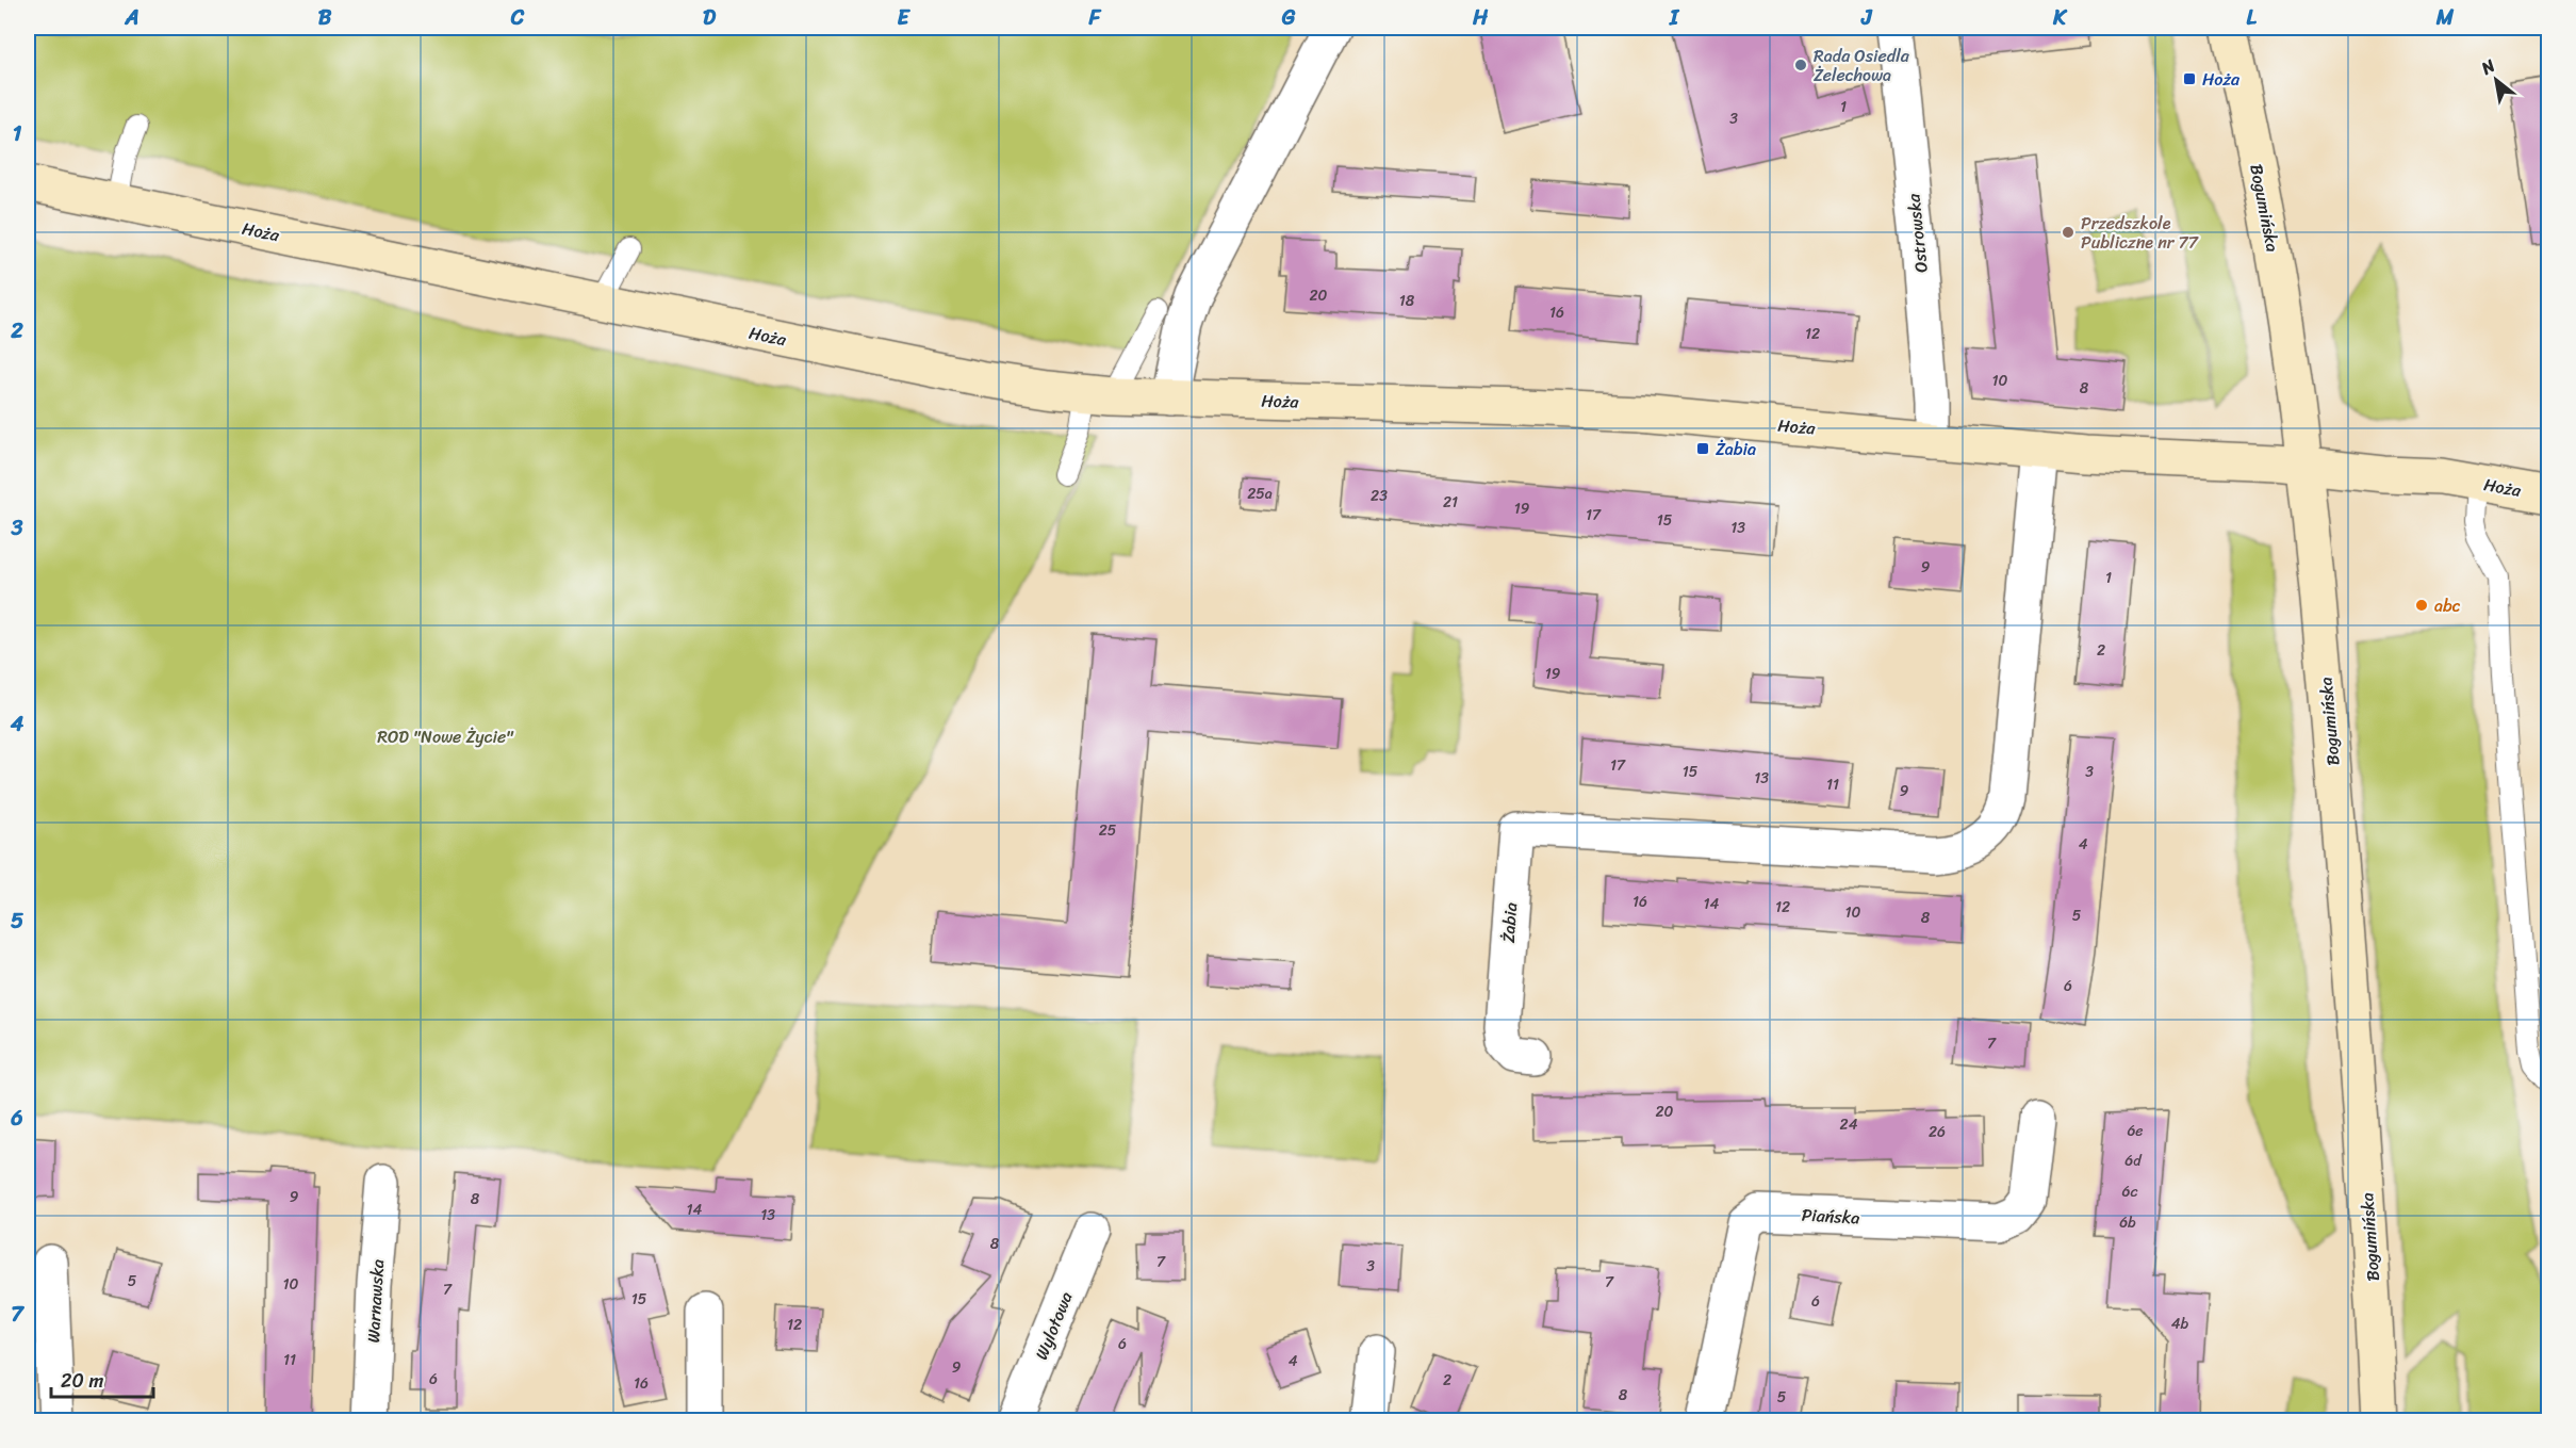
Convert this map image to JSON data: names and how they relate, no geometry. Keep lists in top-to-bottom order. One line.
{"streets":{"street":["Bogumińska","Hoża","Ostrowska","Żabia","Piańska","Warnawska","Wylotowa"]},"crossings":[["Bogumińska","Hoża"],["Hoża","Ostrowska"],["Hoża","Żabia"]],"parks":["ROD \"Nowe Życie\""],"places":{"other":["Rada Osiedla Żelechowa","Przedszkole Publiczne nr 77","abc"],"transit":["Hoża","Żabia"]},"house_numbers":["1","3","20","18","16","12","10","8","25a","23","21","19","17","15","13","9","1","2","19","17","15","3","13","11","9","25","4","16","14","12","10","5","8","6","7","20","24","6e","26","6d","6c","9","8","14","13","6b","8","7","3","5","7","10","7","15","6","4b","12","6","11","4","9","6","2","16","8","5"],"scale_bar":"20 m","north":"top left","grid":{"columns":["A","B","C","D","E","F","G","H","I","J","K","L","M"],"rows":["1","2","3","4","5","6","7"]}}
